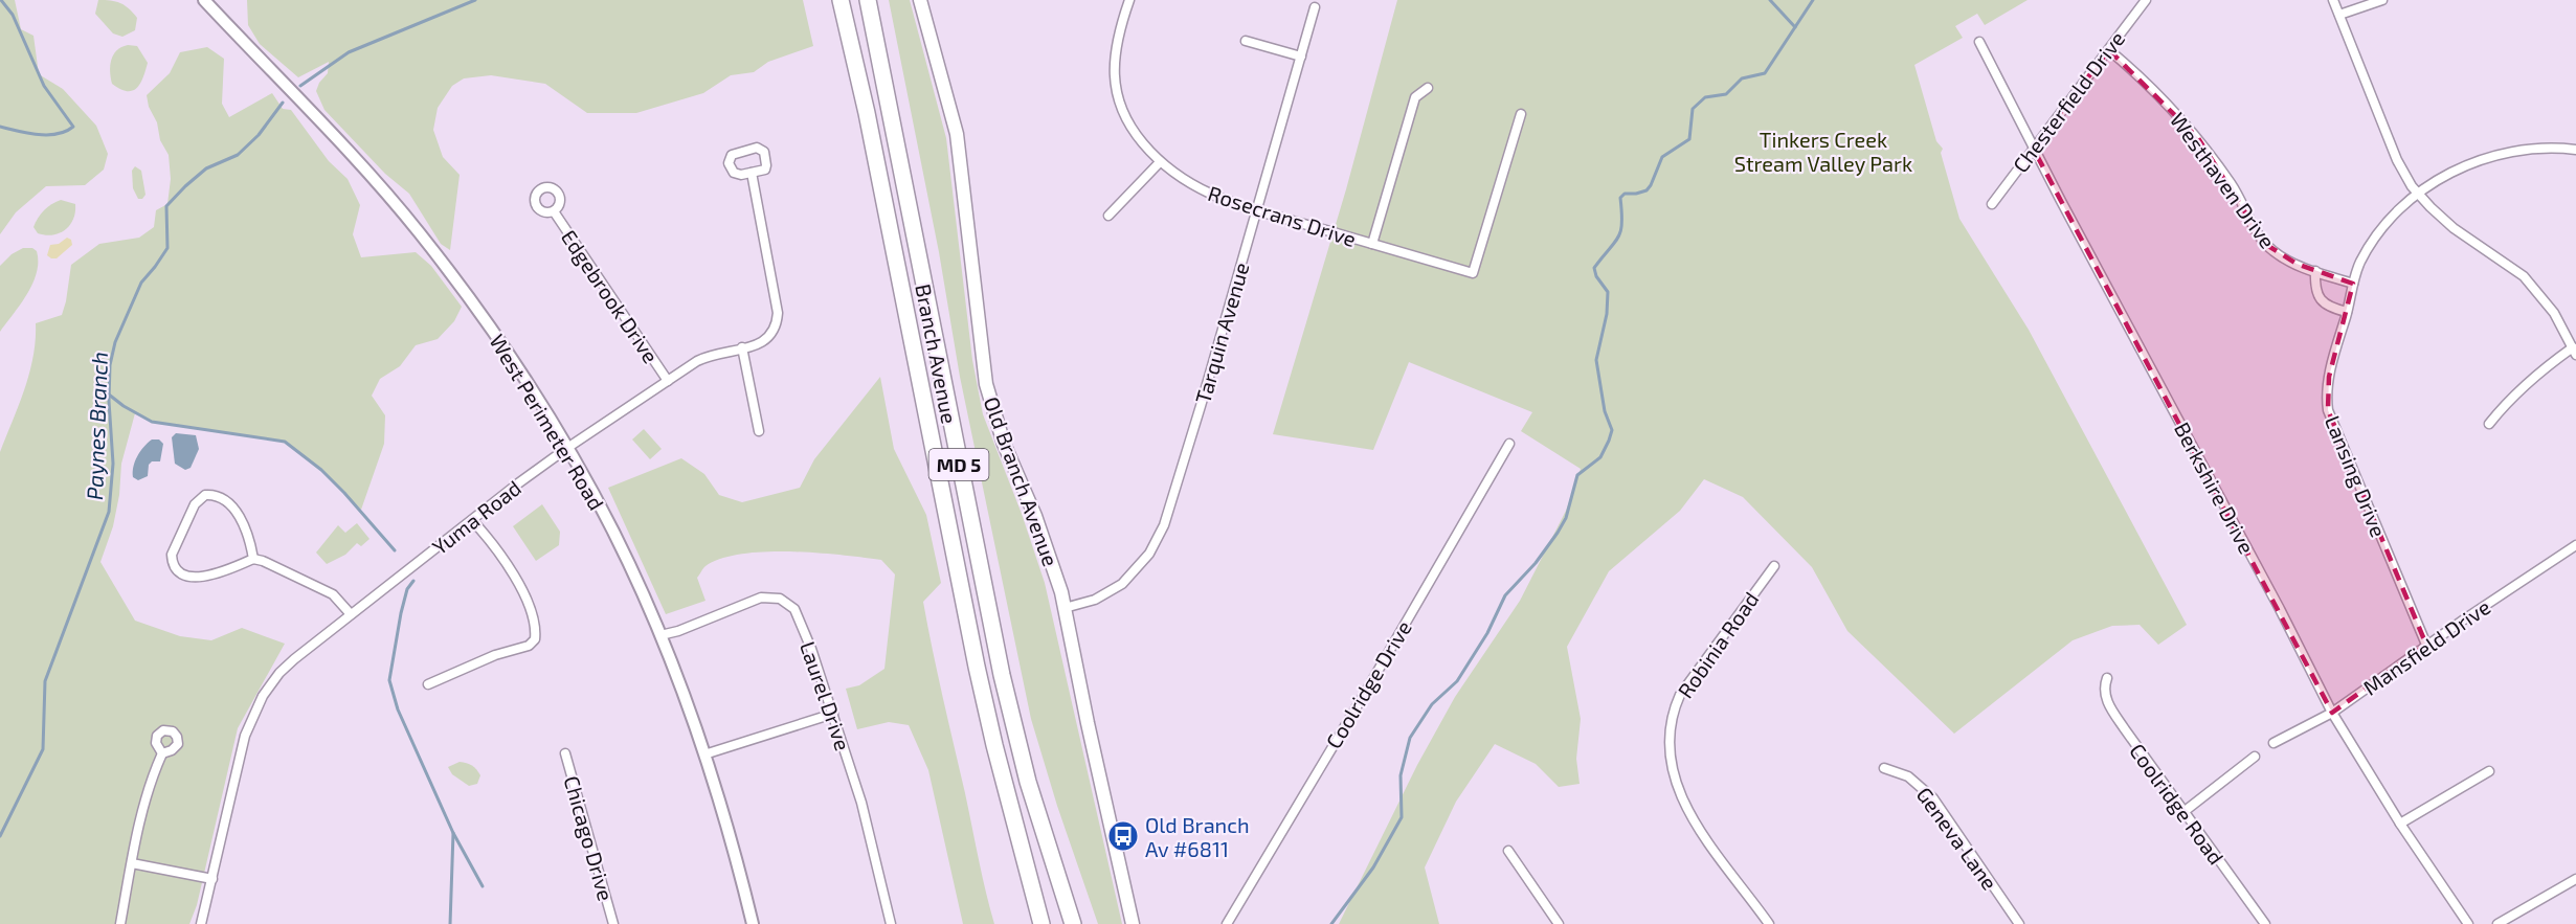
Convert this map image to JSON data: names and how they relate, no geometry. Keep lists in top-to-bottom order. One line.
{"streets":{"highway":["Branch Avenue","MD 5"],"main road":["Old Branch Avenue"],"street":["Chesterfield Drive","Westhaven Drive","Rosecrans Drive","Edgebrook Drive","Tarquin Avenue","West Perimeter Road","Lansing Drive","Berkshire Drive","Yuma Road","Robinia Road","Mansfield Drive","Coolridge Drive","Laurel Drive","Coolridge Road","Chicago Drive","Geneva Lane"]},"crossings":[["Chesterfield Drive","Westhaven Drive"],["Chesterfield Drive","Berkshire Drive"],["Westhaven Drive","Lansing Drive"],["Rosecrans Drive","Tarquin Avenue"],["Edgebrook Drive","Yuma Road"],["Tarquin Avenue","Old Branch Avenue"],["West Perimeter Road","Yuma Road"],["West Perimeter Road","Laurel Drive"],["Lansing Drive","Mansfield Drive"],["Berkshire Drive","Mansfield Drive"]],"water":["Paynes Branch"],"parks":["Tinkers Creek Stream Valley Park"],"places":{"bus stop":["Old Branch Av #6811"]}}
